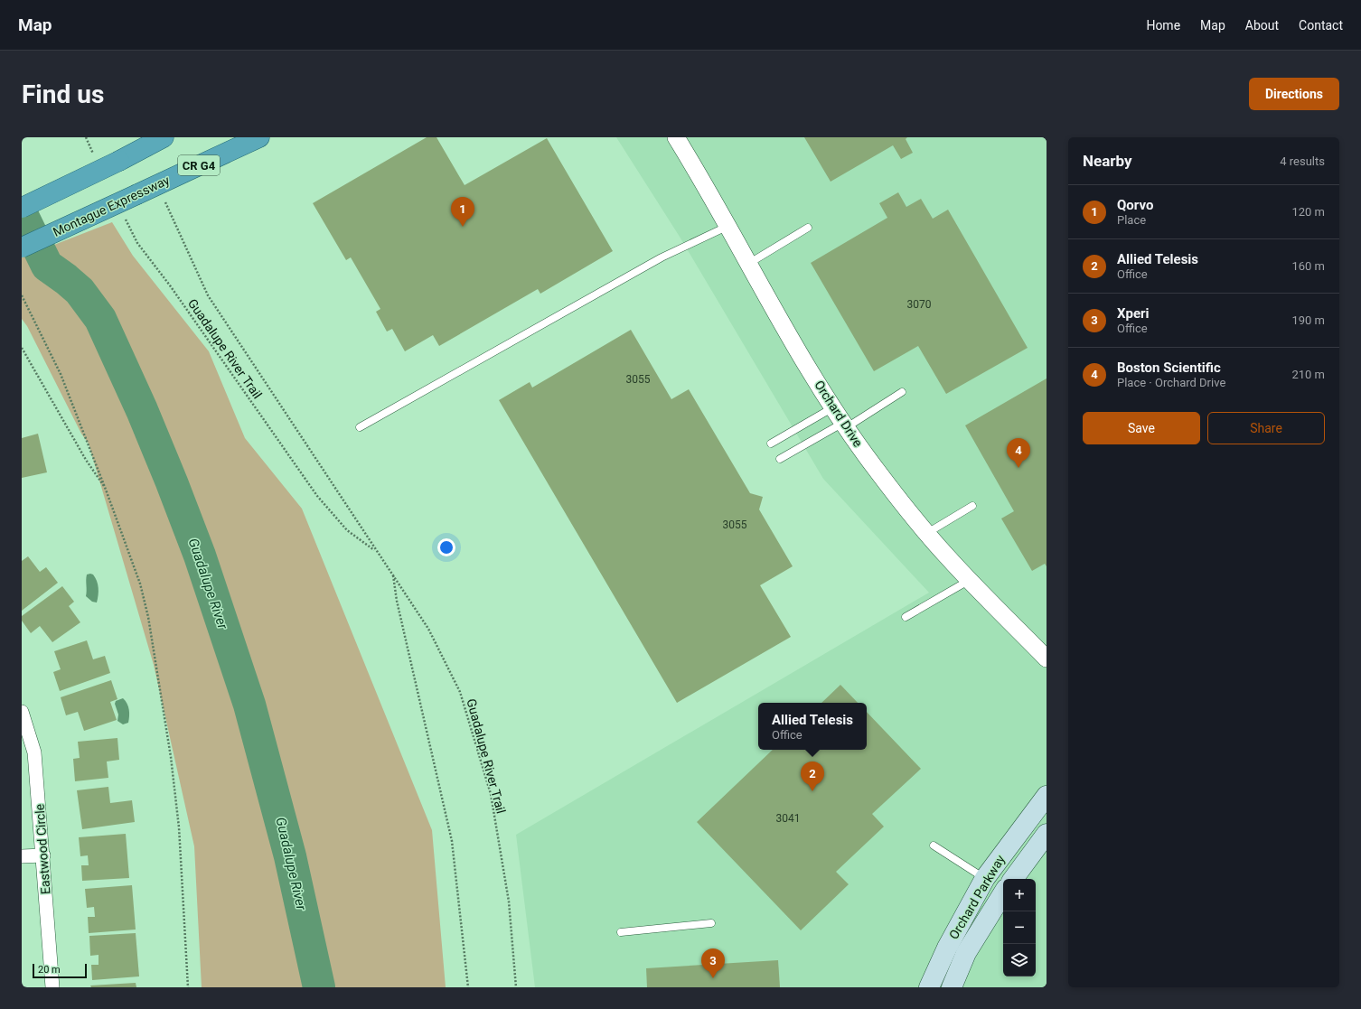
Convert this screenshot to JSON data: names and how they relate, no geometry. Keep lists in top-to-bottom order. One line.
{"streets":{"highway":["CR G4","Montague Expressway"],"main road":["Orchard Parkway"],"street":["Orchard Drive","Eastwood Circle"],"path":["Guadalupe River Trail"]},"crossings":[["Montague Expressway","Guadalupe River Trail"]],"water":["Guadalupe River"],"house_numbers":["3070","3055","3055","3041"],"scale_bar":"20 m","page":{"header":"Map","nav":["Home","Map","About","Contact"],"buttons":["Directions",["Save","Share"]],"title":"Find us","heading":["Nearby","4 results"],"list":[{"mark":"1","name":"Qorvo","note":"Place","value":"120 m"},{"mark":"2","name":"Allied Telesis","note":"Office","value":"160 m"},{"mark":"3","name":"Xperi","note":"Office","value":"190 m"},{"mark":"4","name":"Boston Scientific","note":"Place · Orchard Drive","value":"210 m"}],"pins":["1","4","2","3"],"popup":["Allied Telesis","Office"],"map_buttons":["+","−"],"scale":"20 m"}}
